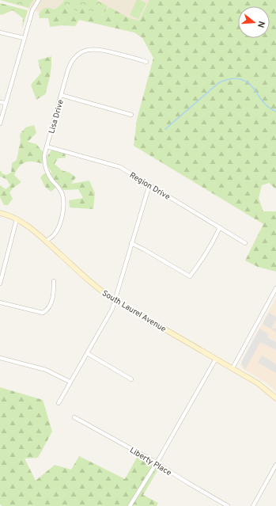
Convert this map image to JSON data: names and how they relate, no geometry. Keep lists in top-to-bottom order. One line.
{"streets":{"street":["Lisa Drive","Region Drive","South Laurel Avenue","Liberty Place"]},"crossings":[["Lisa Drive","Region Drive"],["Lisa Drive","South Laurel Avenue"]],"north":"right"}
